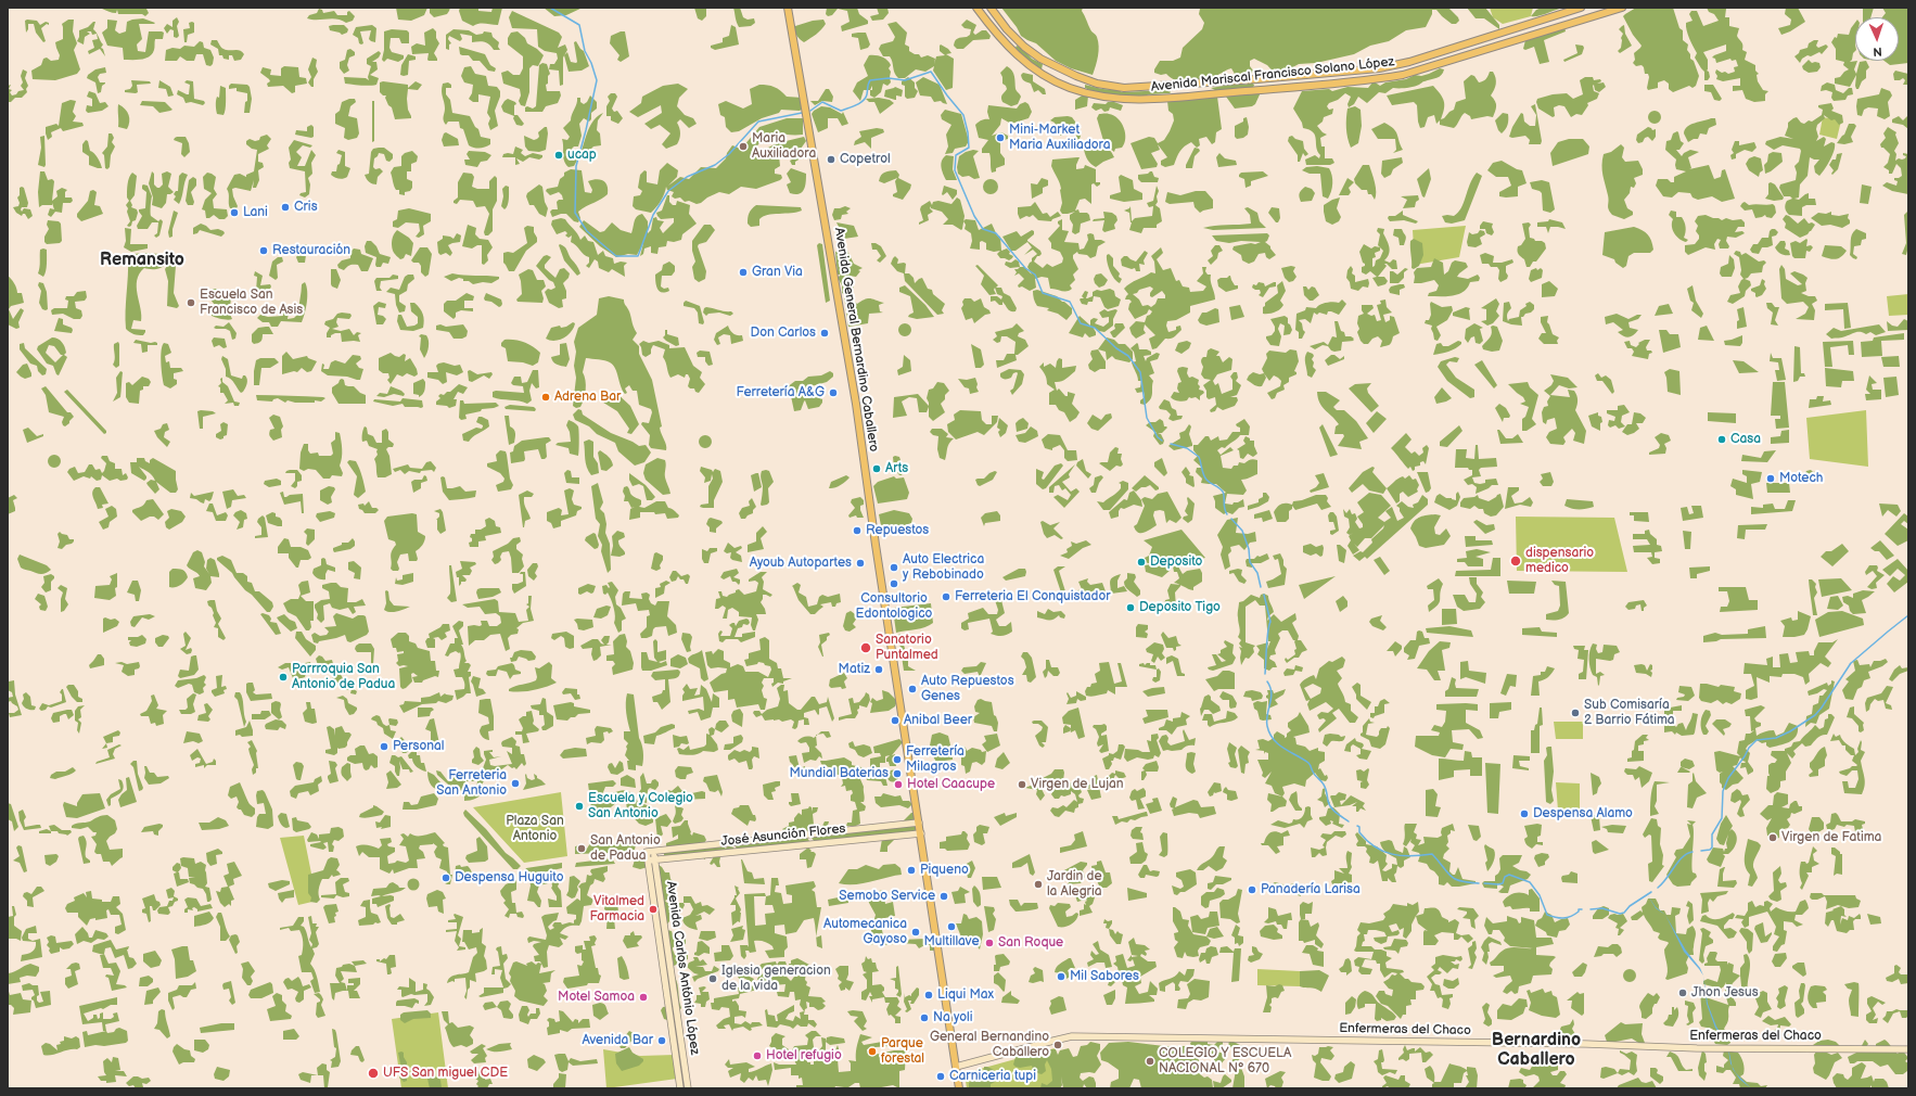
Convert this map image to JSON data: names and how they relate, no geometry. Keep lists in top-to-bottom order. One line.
{"streets":{"main road":["Avenida Mariscal Francisco Solano López","Avenida General Bernardino Caballero","José Asunción Flores","Avenida Carlos António López","Enfermeras del Chaco"]},"crossings":[["Avenida General Bernardino Caballero","José Asunción Flores"],["Avenida General Bernardino Caballero","Enfermeras del Chaco"],["José Asunción Flores","Avenida Carlos António López"]],"districts":["Remansito","Bernardino Caballero"],"parks":["Plaza San Antonio"],"places":["Mini-Market Maria Auxiliadora","Maria Auxiliadora","ucap","Copetrol","Cris","Lani","Restauración","Gran Via","Escuela San Francisco de Asis","Don Carlos","Ferretería A&G","Adrena Bar","Casa","Arts","Motech","Repuestos","dispensario medico","Deposito","Ayoub Autopartes","Auto Electrica y Rebobinado","Consultorio Edontologico","Ferreteria El Conquistador","Deposito Tigo","Sanatorio Puntalmed","Matiz","Parrroquia San Antonio de Padua","Auto Repuestos Genes","Sub Comisaría 2 Barrio Fátima","Anibal Beer","Personal","Ferretería Milagros","Mundial Baterias","Ferreteria San Antonio","Hotel Caacupe","Virgen de Lujan","Escuela y Colegio San Antonio","Despensa Alamo","Virgen de Fatima","San Antonio de Padua","Piqueno","Despensa Huguito","Jardin de la Alegria","Panadería Larisa","Semobo Service","Vitalmed Farmacia","Multillave","Automecanica Gayoso","San Roque","Mil Sabores","Iglesia generacion de la vida","Jhon Jesus","Liqui Max","Motel Samoa","Na yoli","Avenida Bar","General Bernandino Caballero","Parque forestal","Hotel refugio","COLEGIO Y ESCUELA NACIONAL N° 670","UFS San miguel CDE","Carniceria tupi"],"north":"bottom"}
